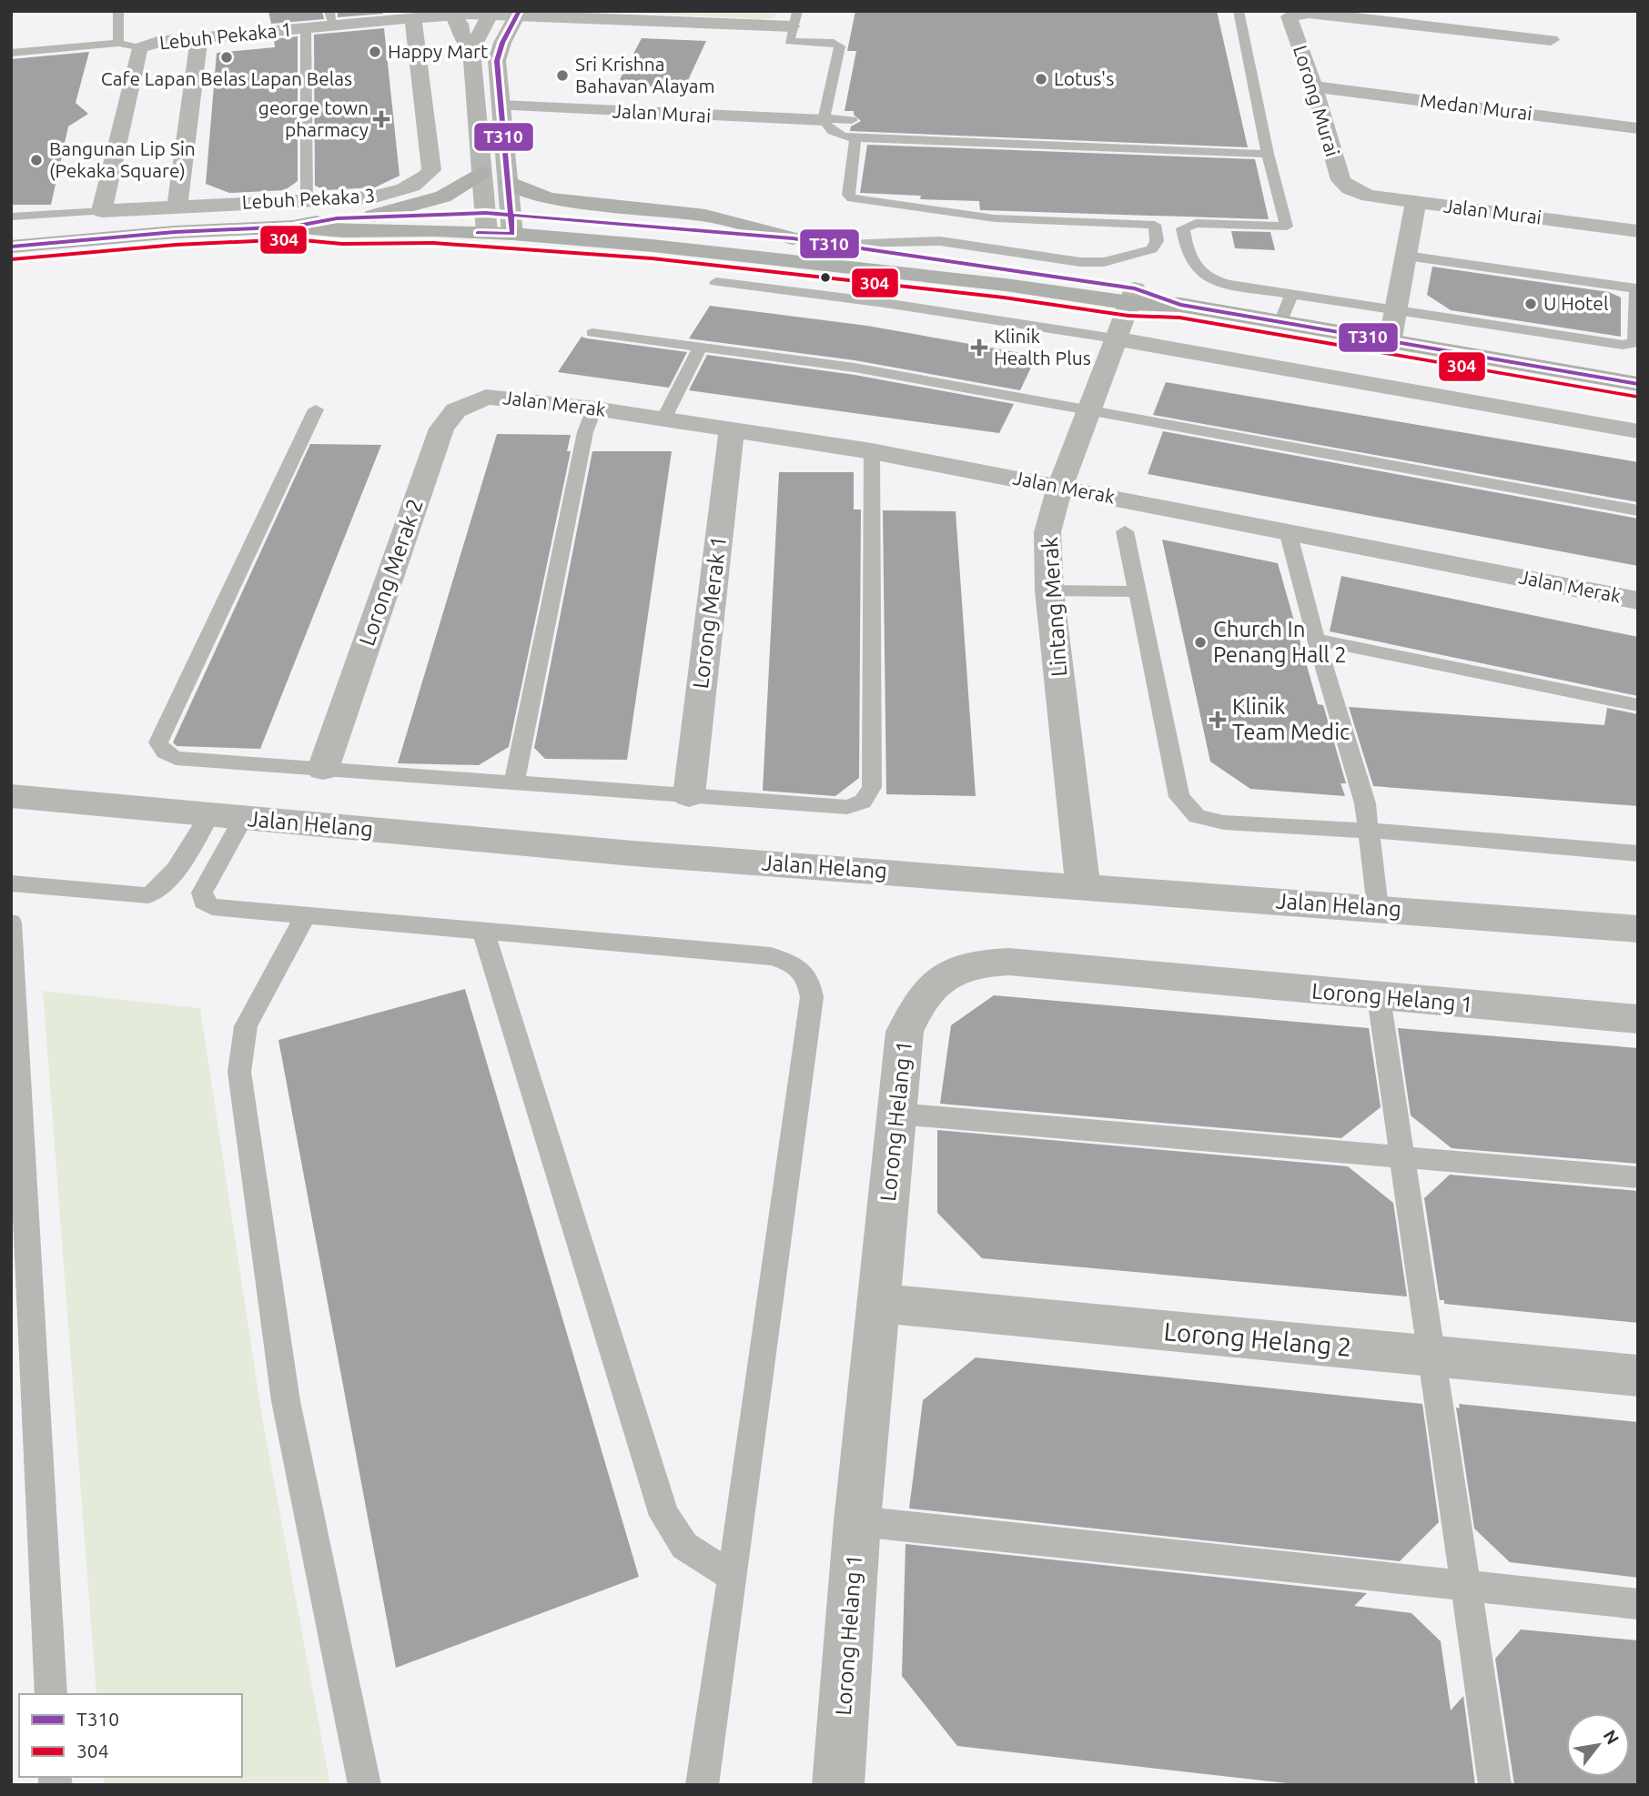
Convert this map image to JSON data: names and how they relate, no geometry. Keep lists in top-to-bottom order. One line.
{"streets":{"street":["Lebuh Pekaka 1","Lorong Murai","Medan Murai","Jalan Murai","Lebuh Pekaka 3","Jalan Merak","Lorong Merak 2","Lintang Merak","Lorong Merak 1","Jalan Helang","Lorong Helang 1","Lorong Helang 2"]},"crossings":[["Lebuh Pekaka 1","Lebuh Pekaka 3"],["Lorong Murai","Medan Murai"],["Lorong Murai","Jalan Murai"],["Jalan Merak","Lorong Merak 2"],["Jalan Merak","Lintang Merak"],["Jalan Merak","Lorong Merak 1"],["Lintang Merak","Jalan Helang"],["Lorong Helang 1","Lorong Helang 2"]],"places":{"other":["Happy Mart","Cafe Lapan Belas Lapan Belas","Sri Krishna Bahavan Alayam","Lotus's","Bangunan Lip Sin (Pekaka Square)","U Hotel","Church In Penang Hall 2"],"health":["george town pharmacy","Klinik Health Plus","Klinik Team Medic"]},"lines":["transit line T310","transit line 304"],"legend":["T310","304"],"north":"top right"}
